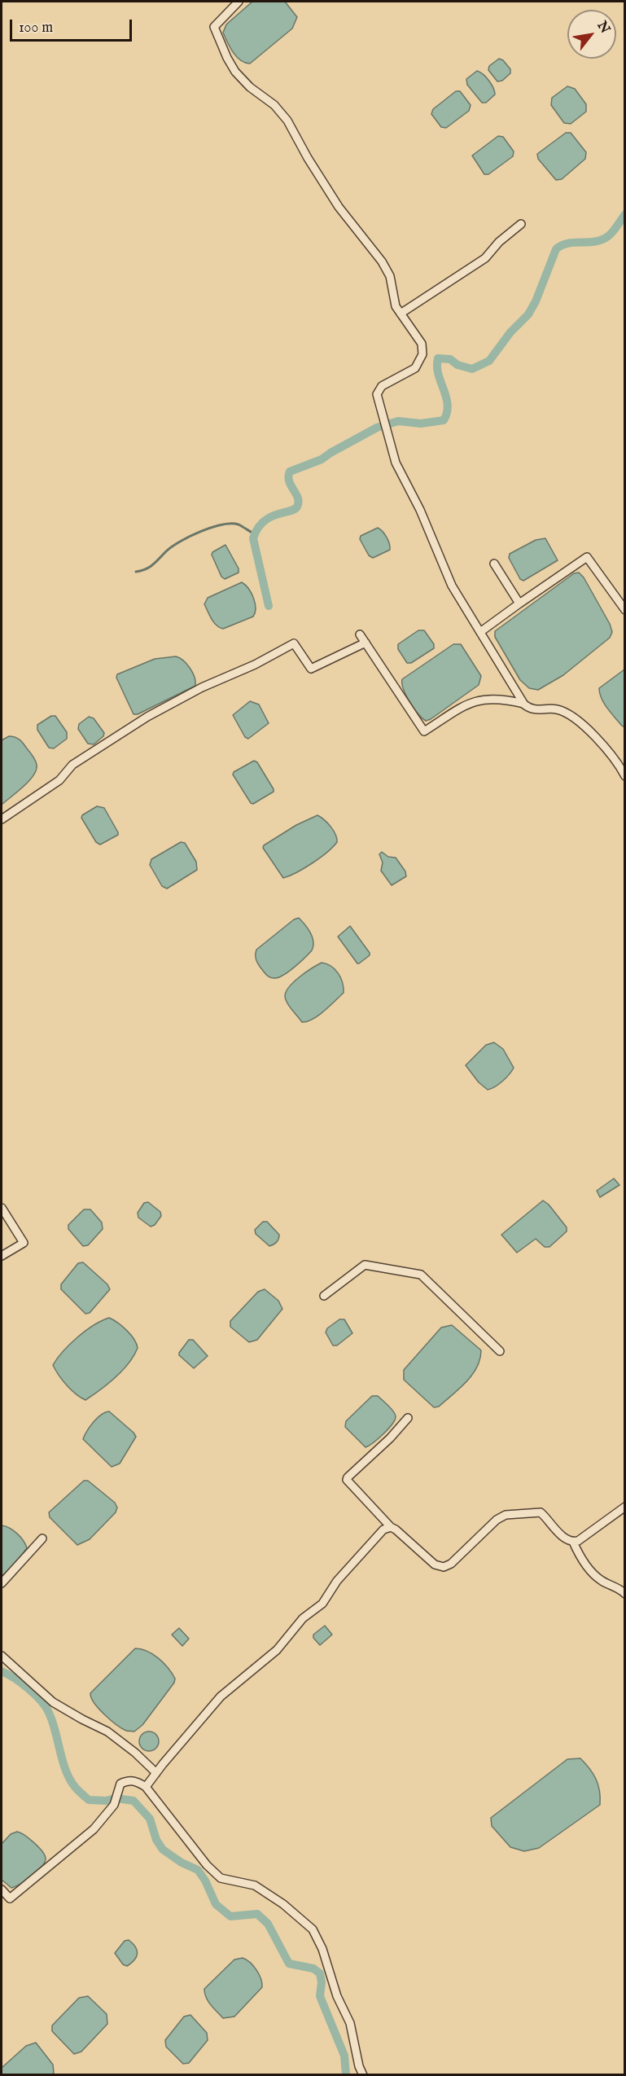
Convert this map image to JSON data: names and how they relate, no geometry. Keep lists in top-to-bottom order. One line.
{"scale_bar":"100 m","north":"top right"}
